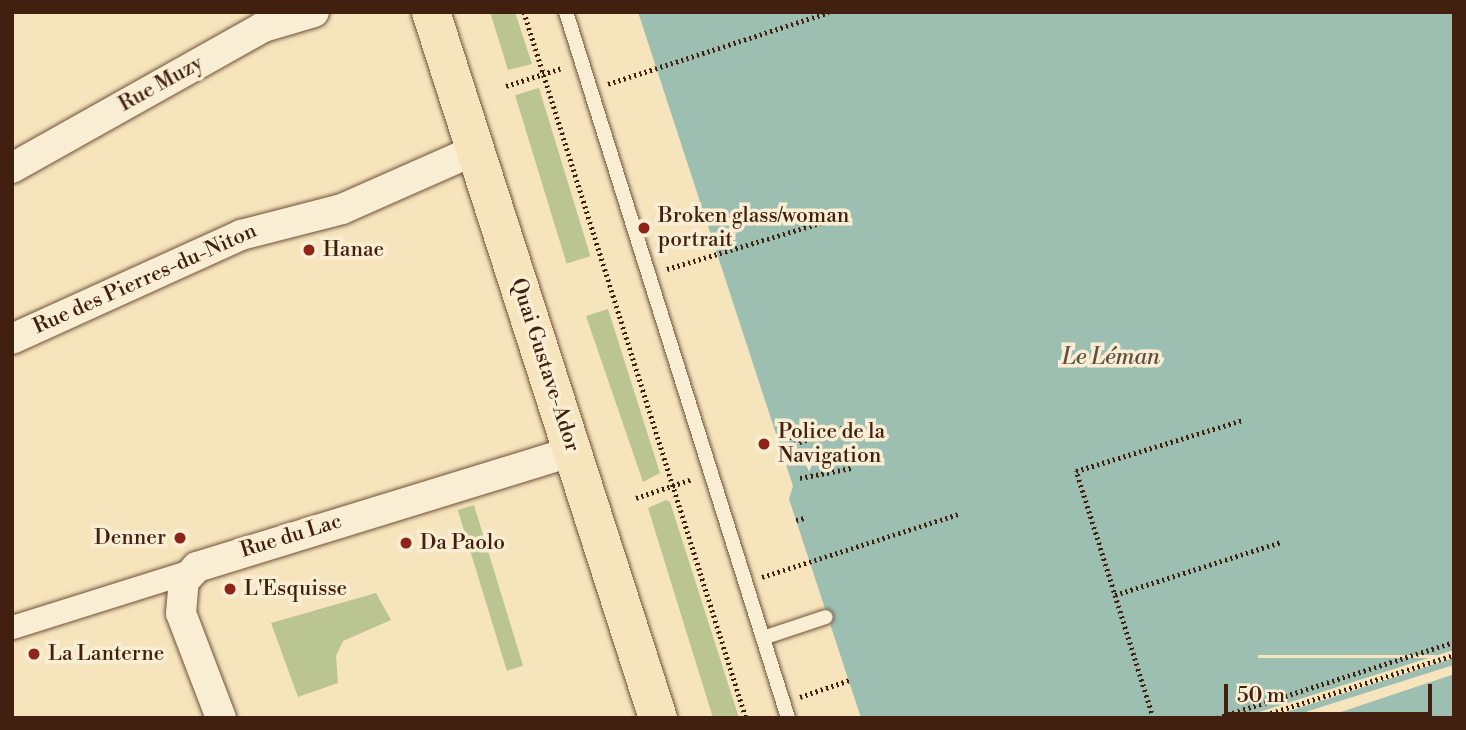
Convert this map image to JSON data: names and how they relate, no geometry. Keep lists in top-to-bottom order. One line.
{"streets":{"main road":["Quai Gustave-Ador"],"street":["Rue Muzy","Rue des Pierres-du-Niton","Rue du Lac"]},"crossings":[["Rue des Pierres-du-Niton","Quai Gustave-Ador"],["Quai Gustave-Ador","Rue du Lac"]],"water":["Le Léman"],"places":["Broken glass/woman portrait","Hanae","Police de la Navigation","Denner","Da Paolo","L'Esquisse","La Lanterne"],"scale_bar":"50 m"}
